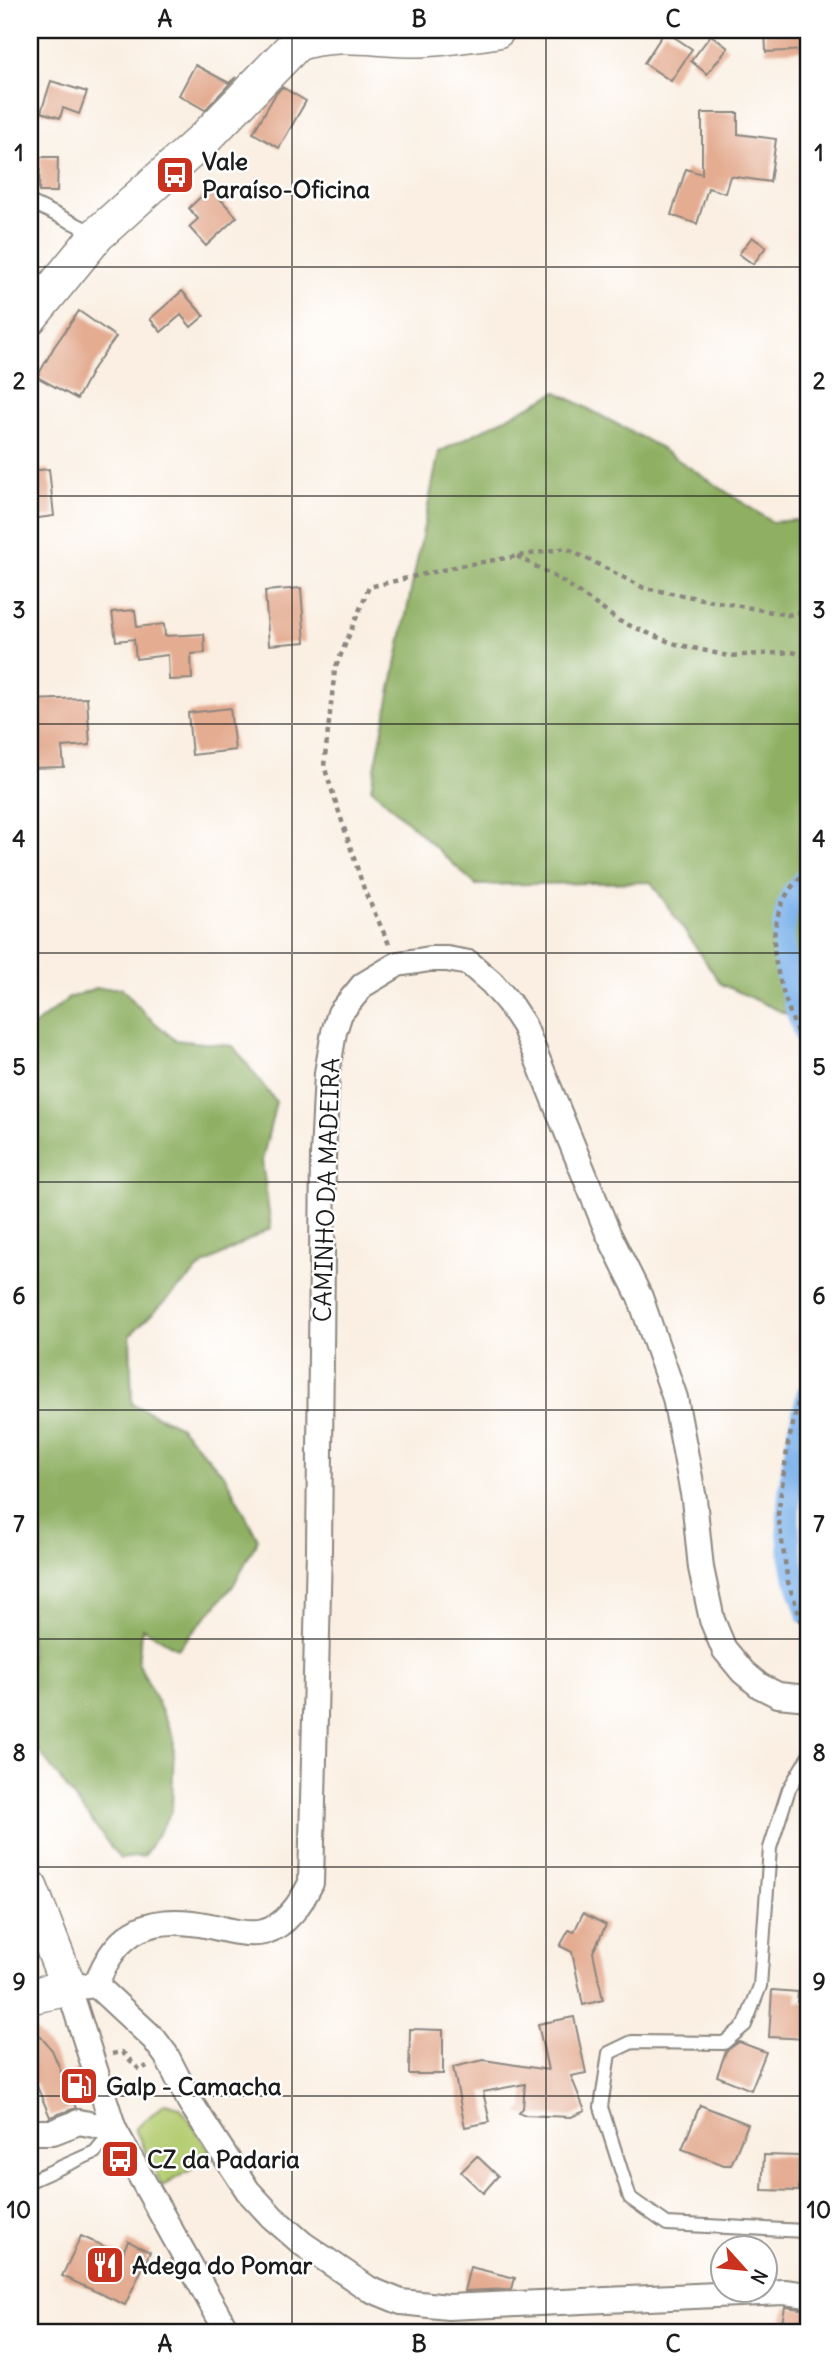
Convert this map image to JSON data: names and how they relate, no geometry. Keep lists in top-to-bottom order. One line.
{"streets":{"street":["CAMINHO DA MADEIRA"]},"places":{"bus stop":["Vale Paraíso-Oficina","CZ da Padaria"],"fuel station":["Galp - Camacha"],"restaurant":["Adega do Pomar"]},"north":"bottom right","grid":{"columns":["A","B","C"],"rows":["1","2","3","4","5","6","7","8","9","10"]}}
